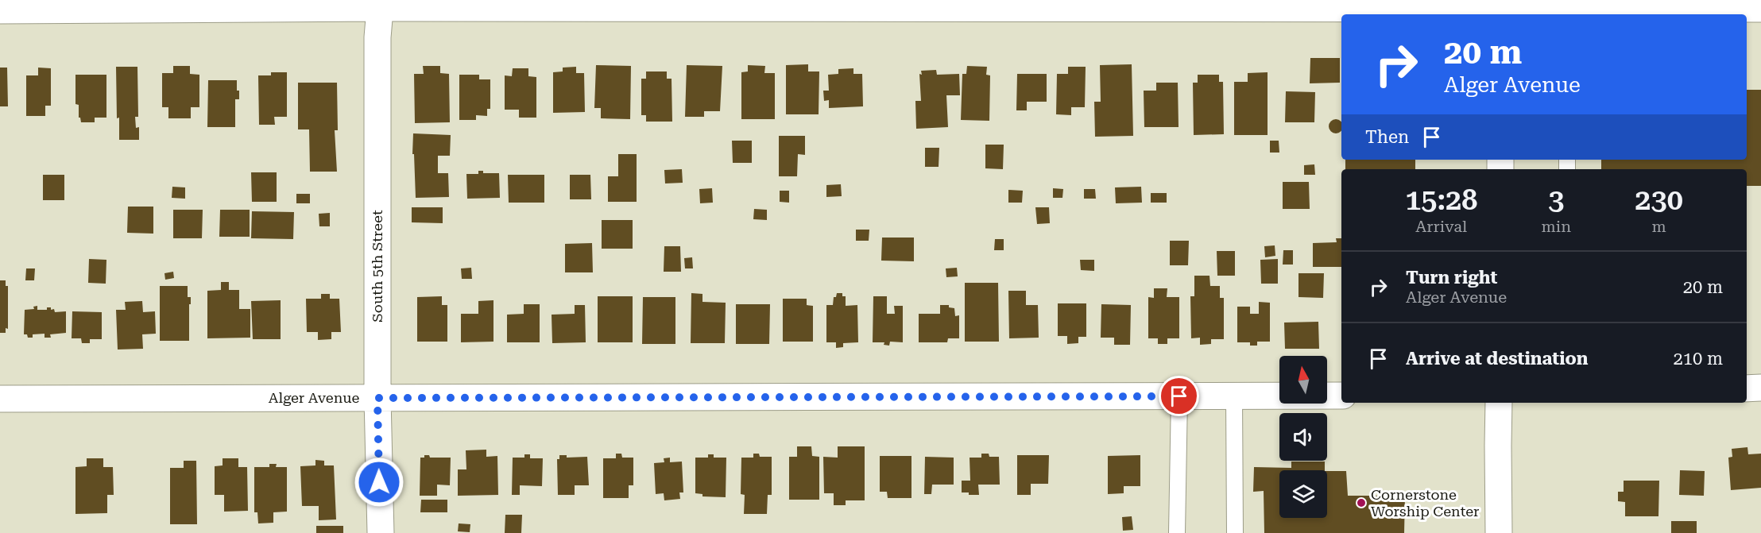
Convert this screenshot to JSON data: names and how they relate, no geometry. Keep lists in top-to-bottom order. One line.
{"streets":{"street":["South 5th Street","Alger Avenue"]},"crossings":[["South 5th Street","Alger Avenue"]],"places":["Cornerstone Worship Center"],"north":"top","page":{"turn":["20 m","Alger Avenue"],"then":"Then","eta":["15:28","Arrival","3","min","230","m"],"list":[{"name":"Turn right","note":"Alger Avenue","value":"20 m"},{"name":"Arrive at destination","value":"210 m"}]}}
